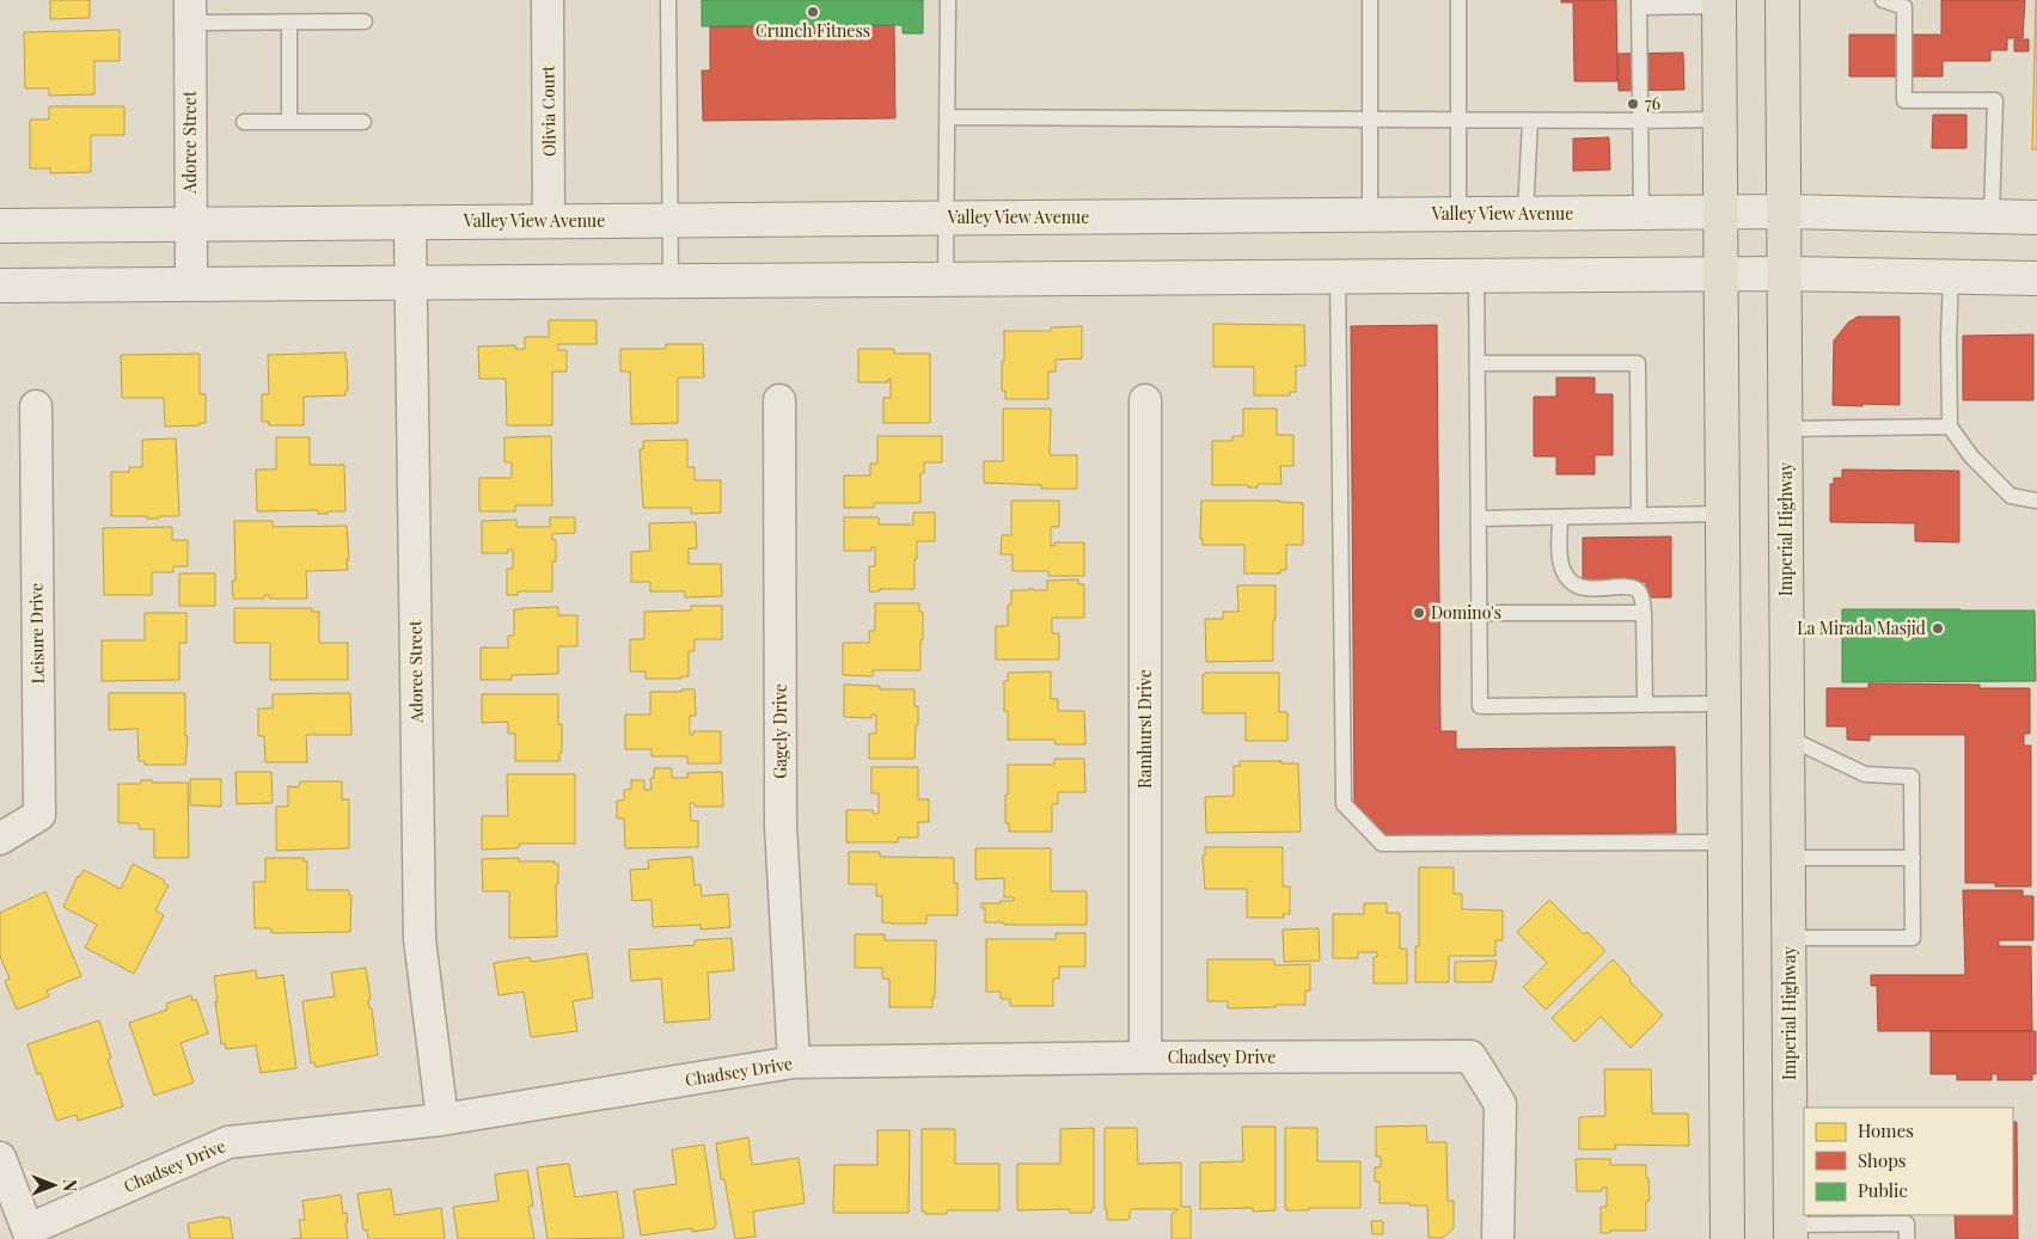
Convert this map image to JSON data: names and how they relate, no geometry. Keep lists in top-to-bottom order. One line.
{"streets":{"main road":["Valley View Avenue","Imperial Highway"],"street":["Olivia Court","Adoree Street","Leisure Drive","Ramhurst Drive","Gagely Drive","Chadsey Drive"]},"crossings":[["Olivia Court","Valley View Avenue"],["Adoree Street","Valley View Avenue"],["Adoree Street","Chadsey Drive"],["Valley View Avenue","Imperial Highway"],["Ramhurst Drive","Chadsey Drive"],["Gagely Drive","Chadsey Drive"]],"places":["Crunch Fitness","76","Domino's","La Mirada Masjid"],"legend":["Homes","Shops","Public"],"north":"right"}
